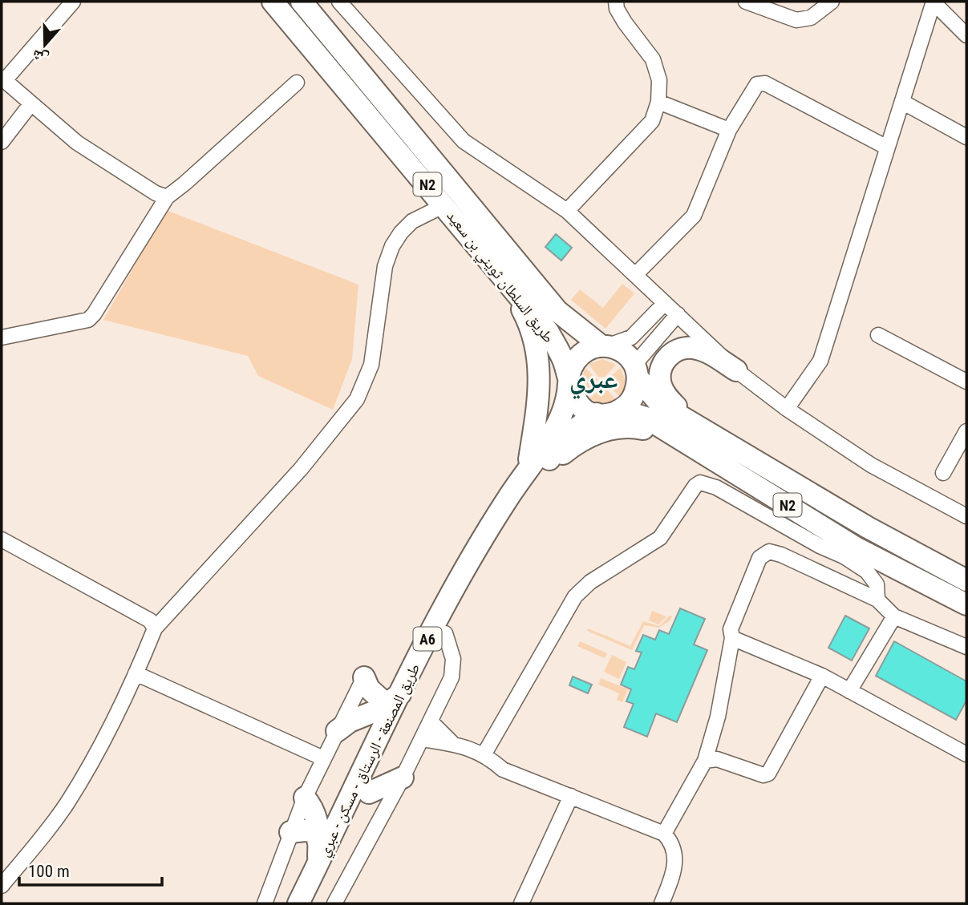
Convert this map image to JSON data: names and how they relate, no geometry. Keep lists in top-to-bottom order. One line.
{"streets":{"highway":["N2","طريق السلطان ثويني بن سعيد","A6","طريق المصنعة - الرستاق - مسكن - عبري"]},"crossings":[["N2","طريق السلطان ثويني بن سعيد"],["N2","طريق المصنعة - الرستاق - مسكن - عبري"],["طريق السلطان ثويني بن سعيد","طريق المصنعة - الرستاق - مسكن - عبري"]],"districts":["عبري"],"scale_bar":"100 m","north":"bottom"}
